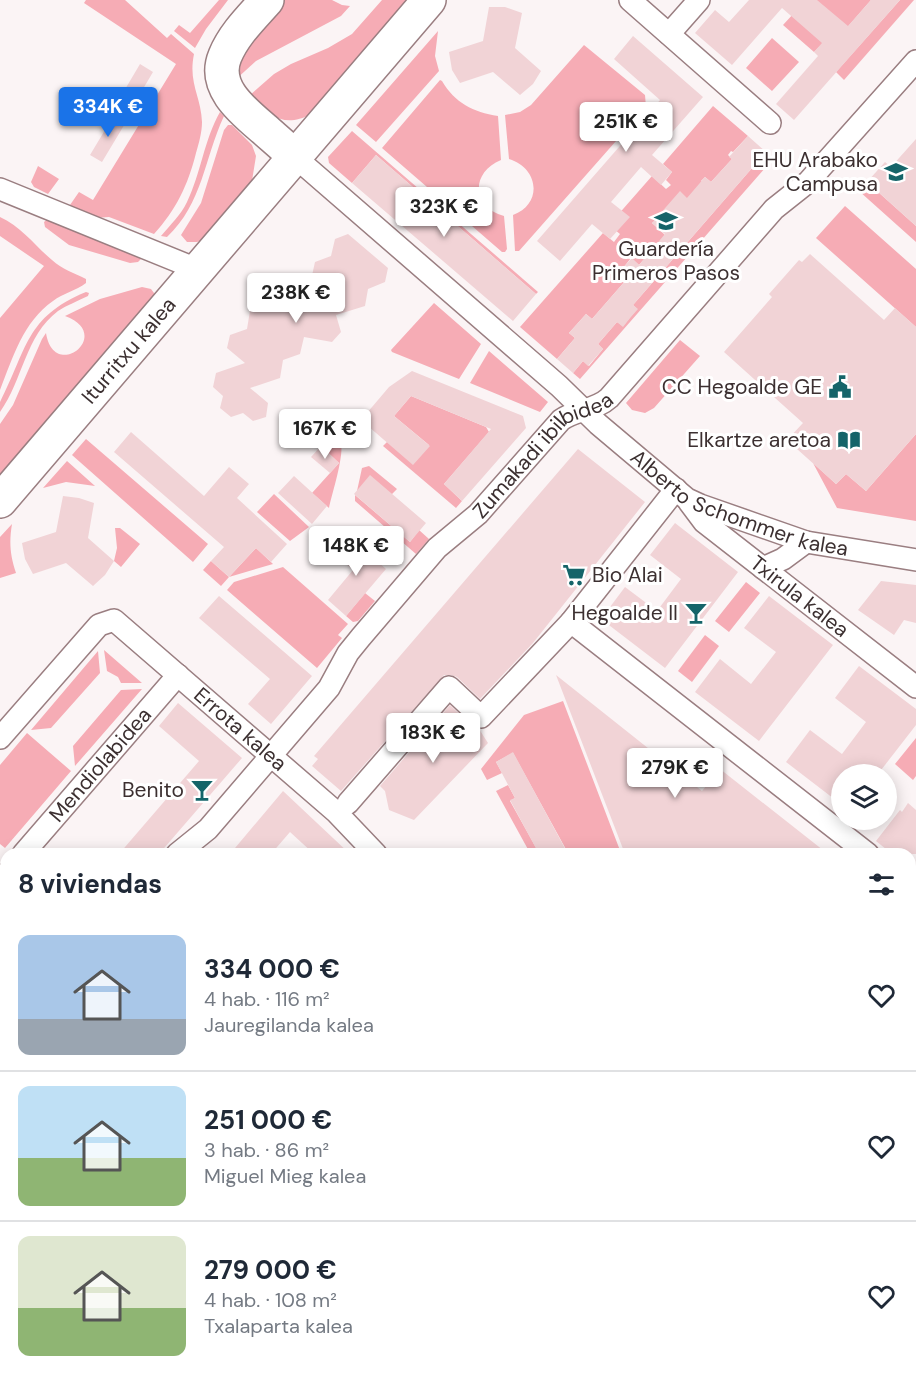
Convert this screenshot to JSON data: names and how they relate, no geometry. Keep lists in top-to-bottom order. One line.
{"streets":{"main road":["Iturritxu kalea"],"street":["Zumakadi ibilbidea","Alberto Schommer kalea","Txirula kalea","Errota kalea","Mendiolabidea"]},"crossings":[["Iturritxu kalea","Alberto Schommer kalea"],["Zumakadi ibilbidea","Alberto Schommer kalea"],["Zumakadi ibilbidea","Errota kalea"],["Alberto Schommer kalea","Txirula kalea"],["Errota kalea","Mendiolabidea"]],"places":{"school or university":["EHU Arabako Campusa","Guardería Primeros Pasos"],"public building":["CC Hegoalde GE"],"library":["Elkartze aretoa"],"supermarket":["Bio Alai"],"bar":["Hegoalde II","Benito"]},"page":{"price":["334K €","251K €","323K €","238K €","167K €","148K €","183K €","279K €"],"heading":"8 viviendas","list":[{"name":"334 000 €","note":"4 hab. · 116 m² · Jauregilanda kalea"},{"name":"251 000 €","note":"3 hab. · 86 m² · Miguel Mieg kalea"},{"name":"279 000 €","note":"4 hab. · 108 m² · Txalaparta kalea"}]}}
